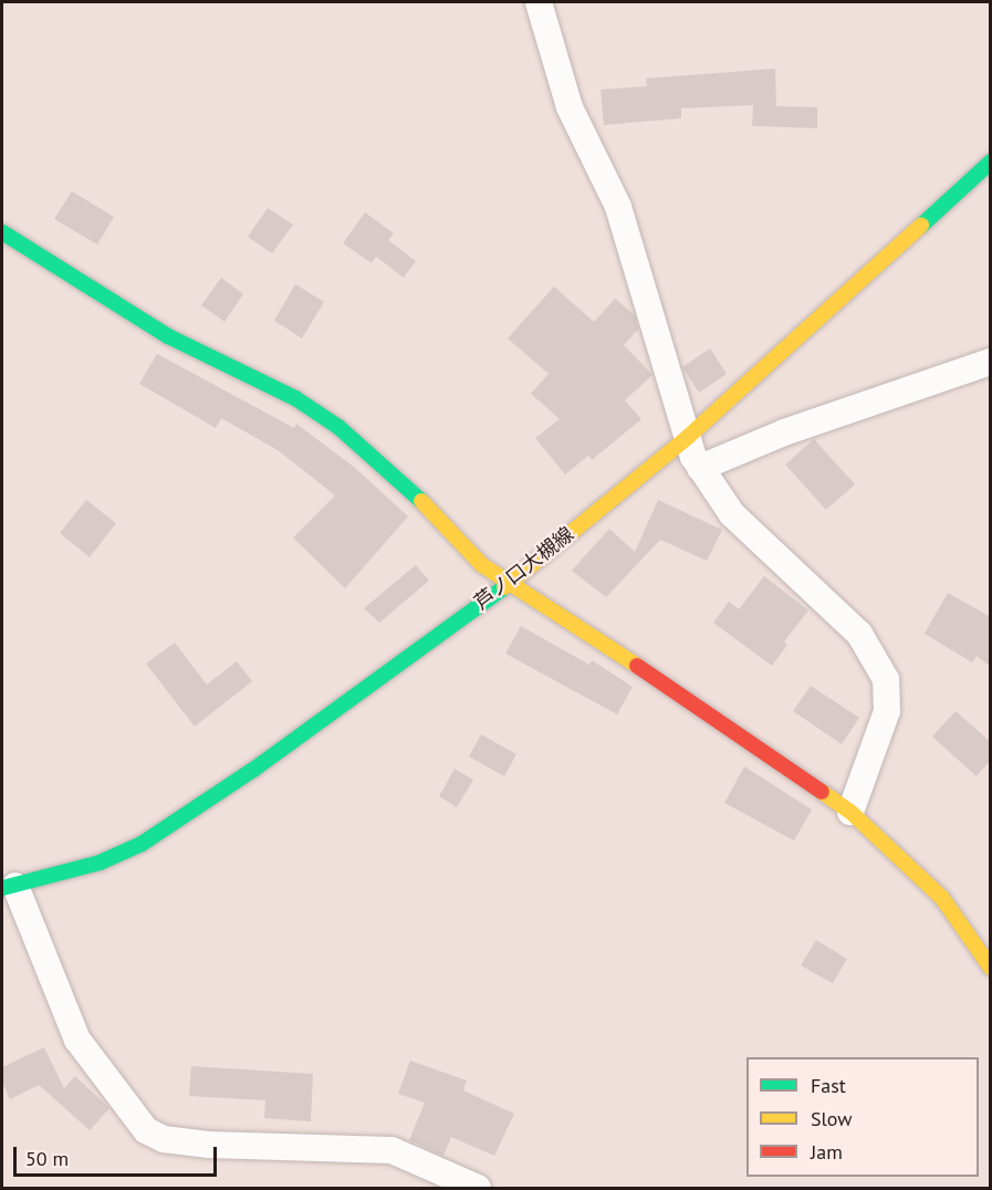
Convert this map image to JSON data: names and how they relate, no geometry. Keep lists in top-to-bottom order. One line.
{"streets":{"street":["芦ノ口大槻線"]},"legend":["Fast","Slow","Jam"],"scale_bar":"50 m"}
